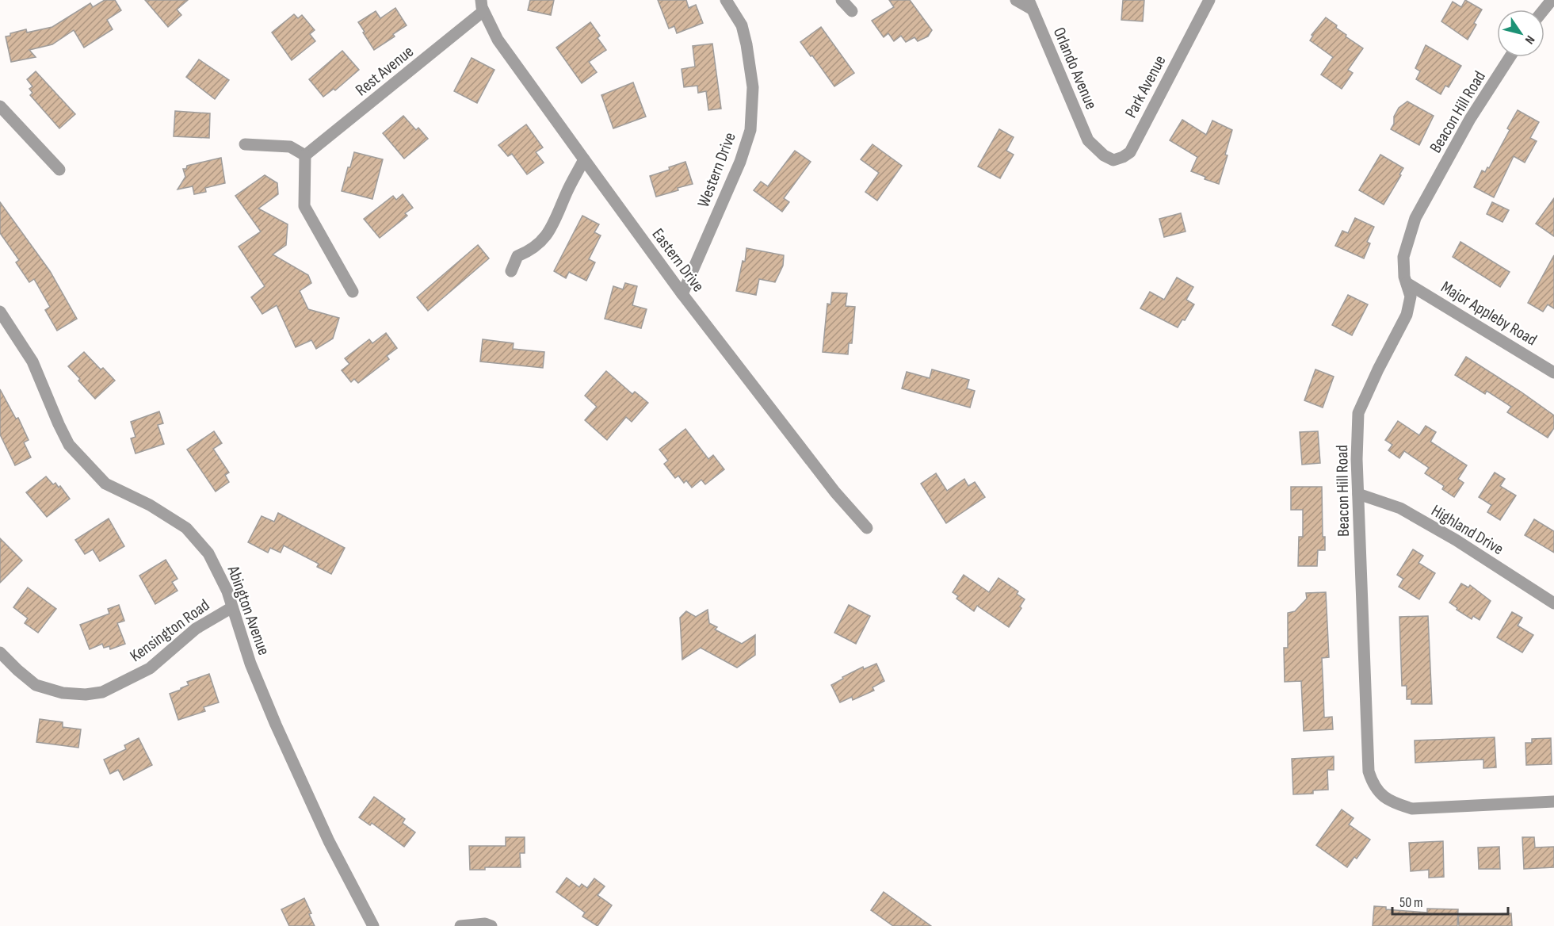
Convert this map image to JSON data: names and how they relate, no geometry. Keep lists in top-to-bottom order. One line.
{"streets":{"street":["Orlando Avenue","Rest Avenue","Park Avenue","Beacon Hill Road","Western Drive","Eastern Drive","Major Appleby Road","Highland Drive","Abington Avenue","Kensington Road"]},"crossings":[["Orlando Avenue","Park Avenue"],["Rest Avenue","Eastern Drive"],["Beacon Hill Road","Major Appleby Road"],["Beacon Hill Road","Highland Drive"],["Western Drive","Eastern Drive"],["Abington Avenue","Kensington Road"]],"scale_bar":"50 m","north":"bottom right"}
